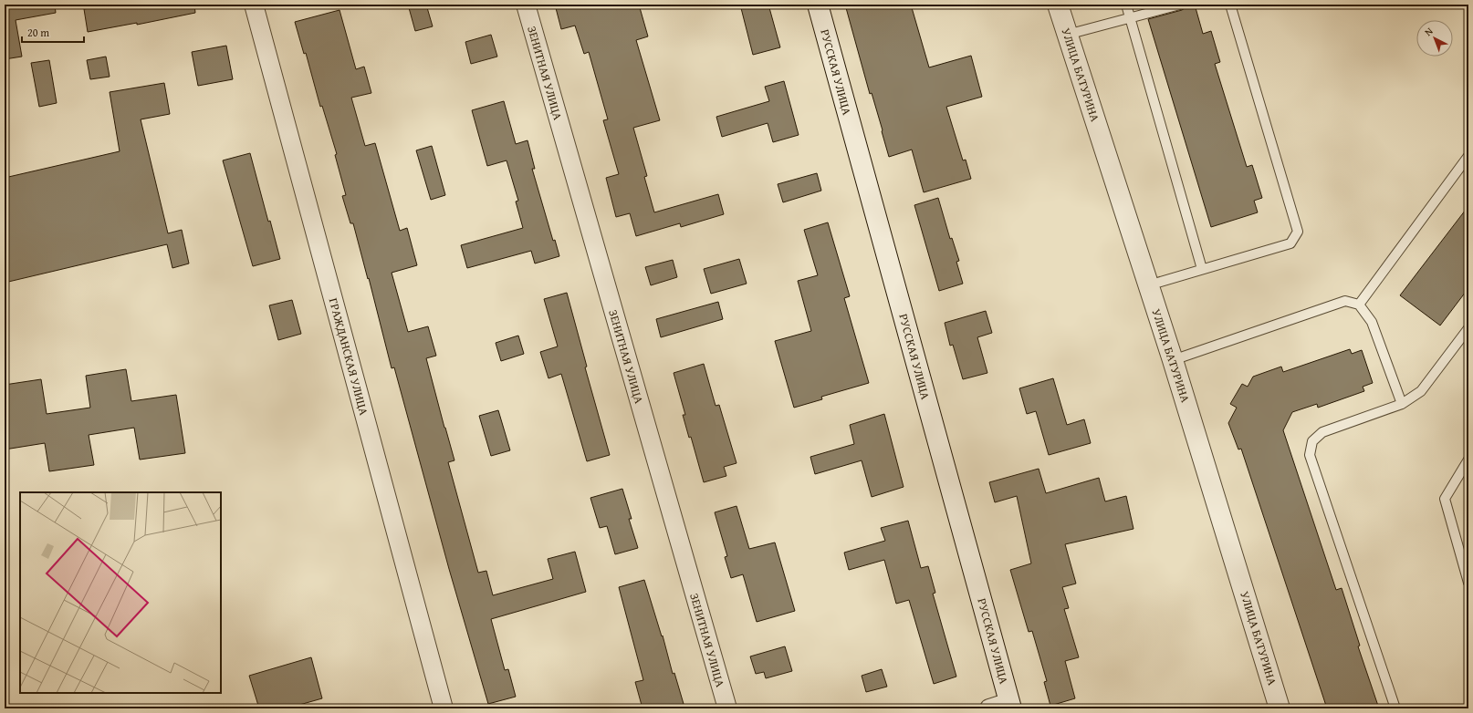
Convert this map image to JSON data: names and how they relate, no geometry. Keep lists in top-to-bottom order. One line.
{"streets":{"street":["РУССКАЯ УЛИЦА","ЗЕНИТНАЯ УЛИЦА","УЛИЦА БАТУРИНА","ГРАЖДАНСКАЯ УЛИЦА"]},"scale_bar":"20 m","north":"top left"}
